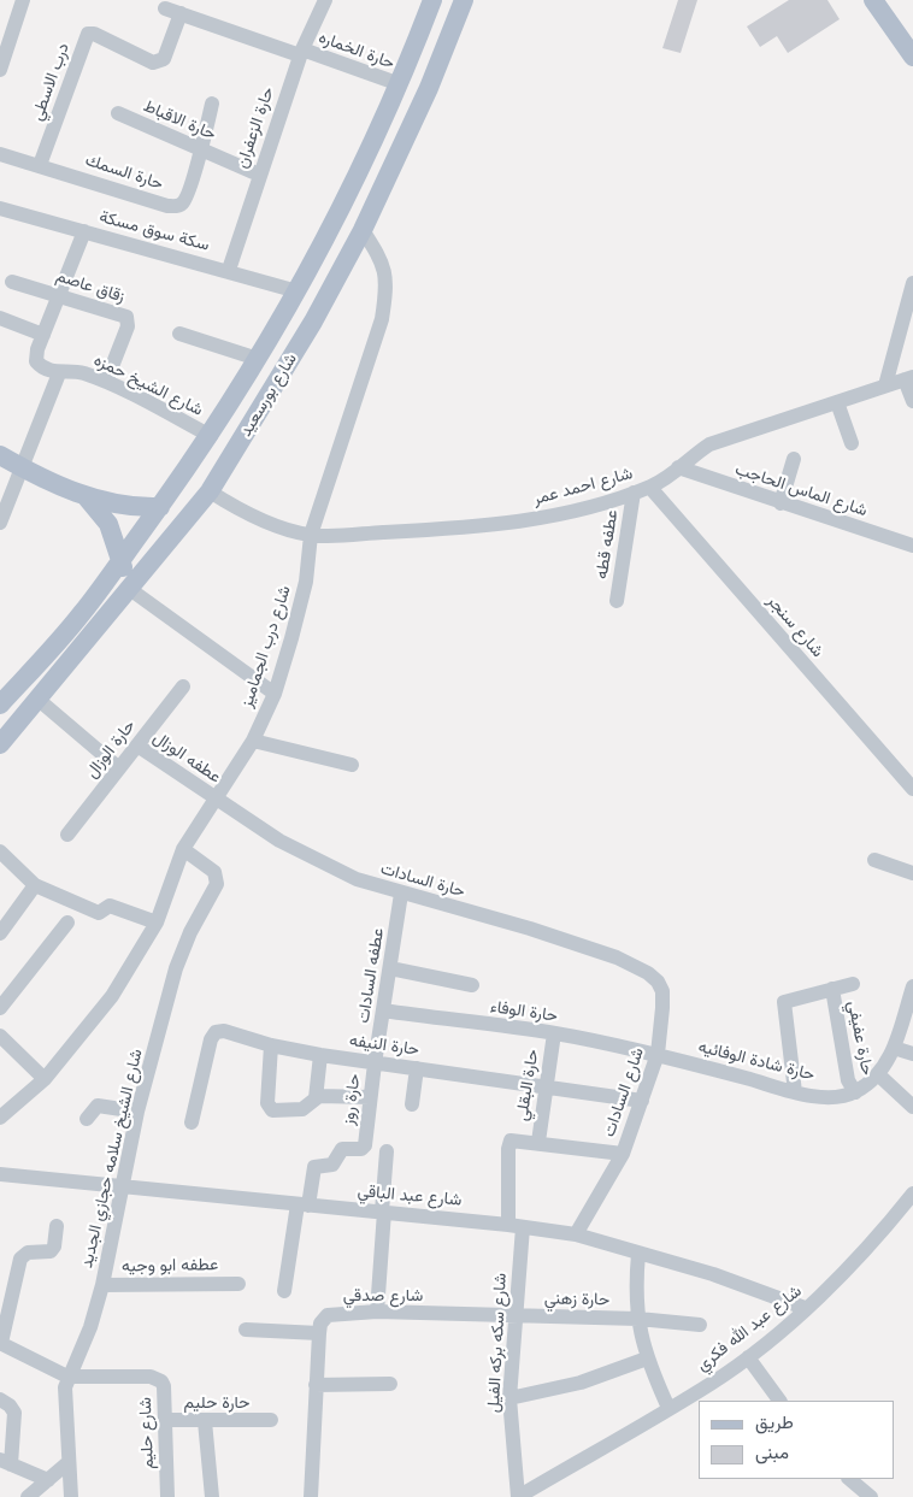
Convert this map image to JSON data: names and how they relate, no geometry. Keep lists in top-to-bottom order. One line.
{"streets":{"main road":["شارع بورسعيد"],"street":["حارة الخماره","درب الاسطي","حارة الاقباط","حارة الزعفران","حارة السمك","سكة سوق مسكة","زقاق عاصم","شارع الشيخ حمزه","شارع احمد عمر","شارع الماس الحاجب","عطفه قطه","شارع سنجر","شارع درب الجماميز","حارة الوزال","عطفه الوزال","حارة السادات","عطفه السادات","حارة الوفاء","حارة عفيفي","حارة النيفه","حارة شادة الوفائيه","حارة البقلي","شارع السادات","حارة روز","شارع الشيخ سلامه حجازي الجديد","شارع عبد الباقي","عطفه ابو وجيه","شارع صدقي","حارة زهني","شارع عبد الله فكري","شارع سكه بركه الفيل","حارة حليم","شارع حليم"]},"crossings":[["حارة الخماره","حارة الزعفران"],["حارة الخماره","شارع بورسعيد"],["درب الاسطي","حارة السمك"],["حارة الاقباط","حارة الزعفران"],["حارة الاقباط","حارة السمك"],["حارة الزعفران","سكة سوق مسكة"],["سكة سوق مسكة","شارع بورسعيد"],["زقاق عاصم","شارع الشيخ حمزه"],["شارع الشيخ حمزه","شارع بورسعيد"],["شارع بورسعيد","شارع احمد عمر"],["شارع بورسعيد","شارع درب الجماميز"],["شارع احمد عمر","شارع الماس الحاجب"],["شارع احمد عمر","عطفه قطه"],["شارع احمد عمر","شارع سنجر"],["شارع احمد عمر","شارع درب الجماميز"],["شارع درب الجماميز","عطفه الوزال"],["شارع درب الجماميز","حارة السادات"],["شارع درب الجماميز","شارع الشيخ سلامه حجازي الجديد"],["حارة الوزال","عطفه الوزال"],["عطفه الوزال","حارة السادات"],["حارة السادات","عطفه السادات"],["حارة السادات","شارع السادات"],["عطفه السادات","حارة الوفاء"],["عطفه السادات","حارة النيفه"],["عطفه السادات","حارة روز"],["حارة الوفاء","حارة شادة الوفائيه"],["حارة الوفاء","حارة البقلي"],["حارة الوفاء","شارع السادات"],["حارة عفيفي","حارة شادة الوفائيه"],["حارة النيفه","حارة البقلي"],["حارة النيفه","شارع السادات"],["حارة النيفه","حارة روز"],["حارة شادة الوفائيه","شارع السادات"],["حارة البقلي","شارع سكه بركه الفيل"],["شارع السادات","شارع عبد الباقي"],["حارة روز","شارع عبد الباقي"],["شارع الشيخ سلامه حجازي الجديد","شارع عبد الباقي"],["شارع الشيخ سلامه حجازي الجديد","عطفه ابو وجيه"],["شارع الشيخ سلامه حجازي الجديد","شارع حليم"],["شارع عبد الباقي","شارع عبد الله فكري"],["شارع عبد الباقي","شارع سكه بركه الفيل"],["شارع صدقي","حارة زهني"],["شارع صدقي","شارع سكه بركه الفيل"],["حارة زهني","شارع سكه بركه الفيل"],["شارع عبد الله فكري","شارع سكه بركه الفيل"],["حارة حليم","شارع حليم"]],"legend":["طريق","مبنى"]}
